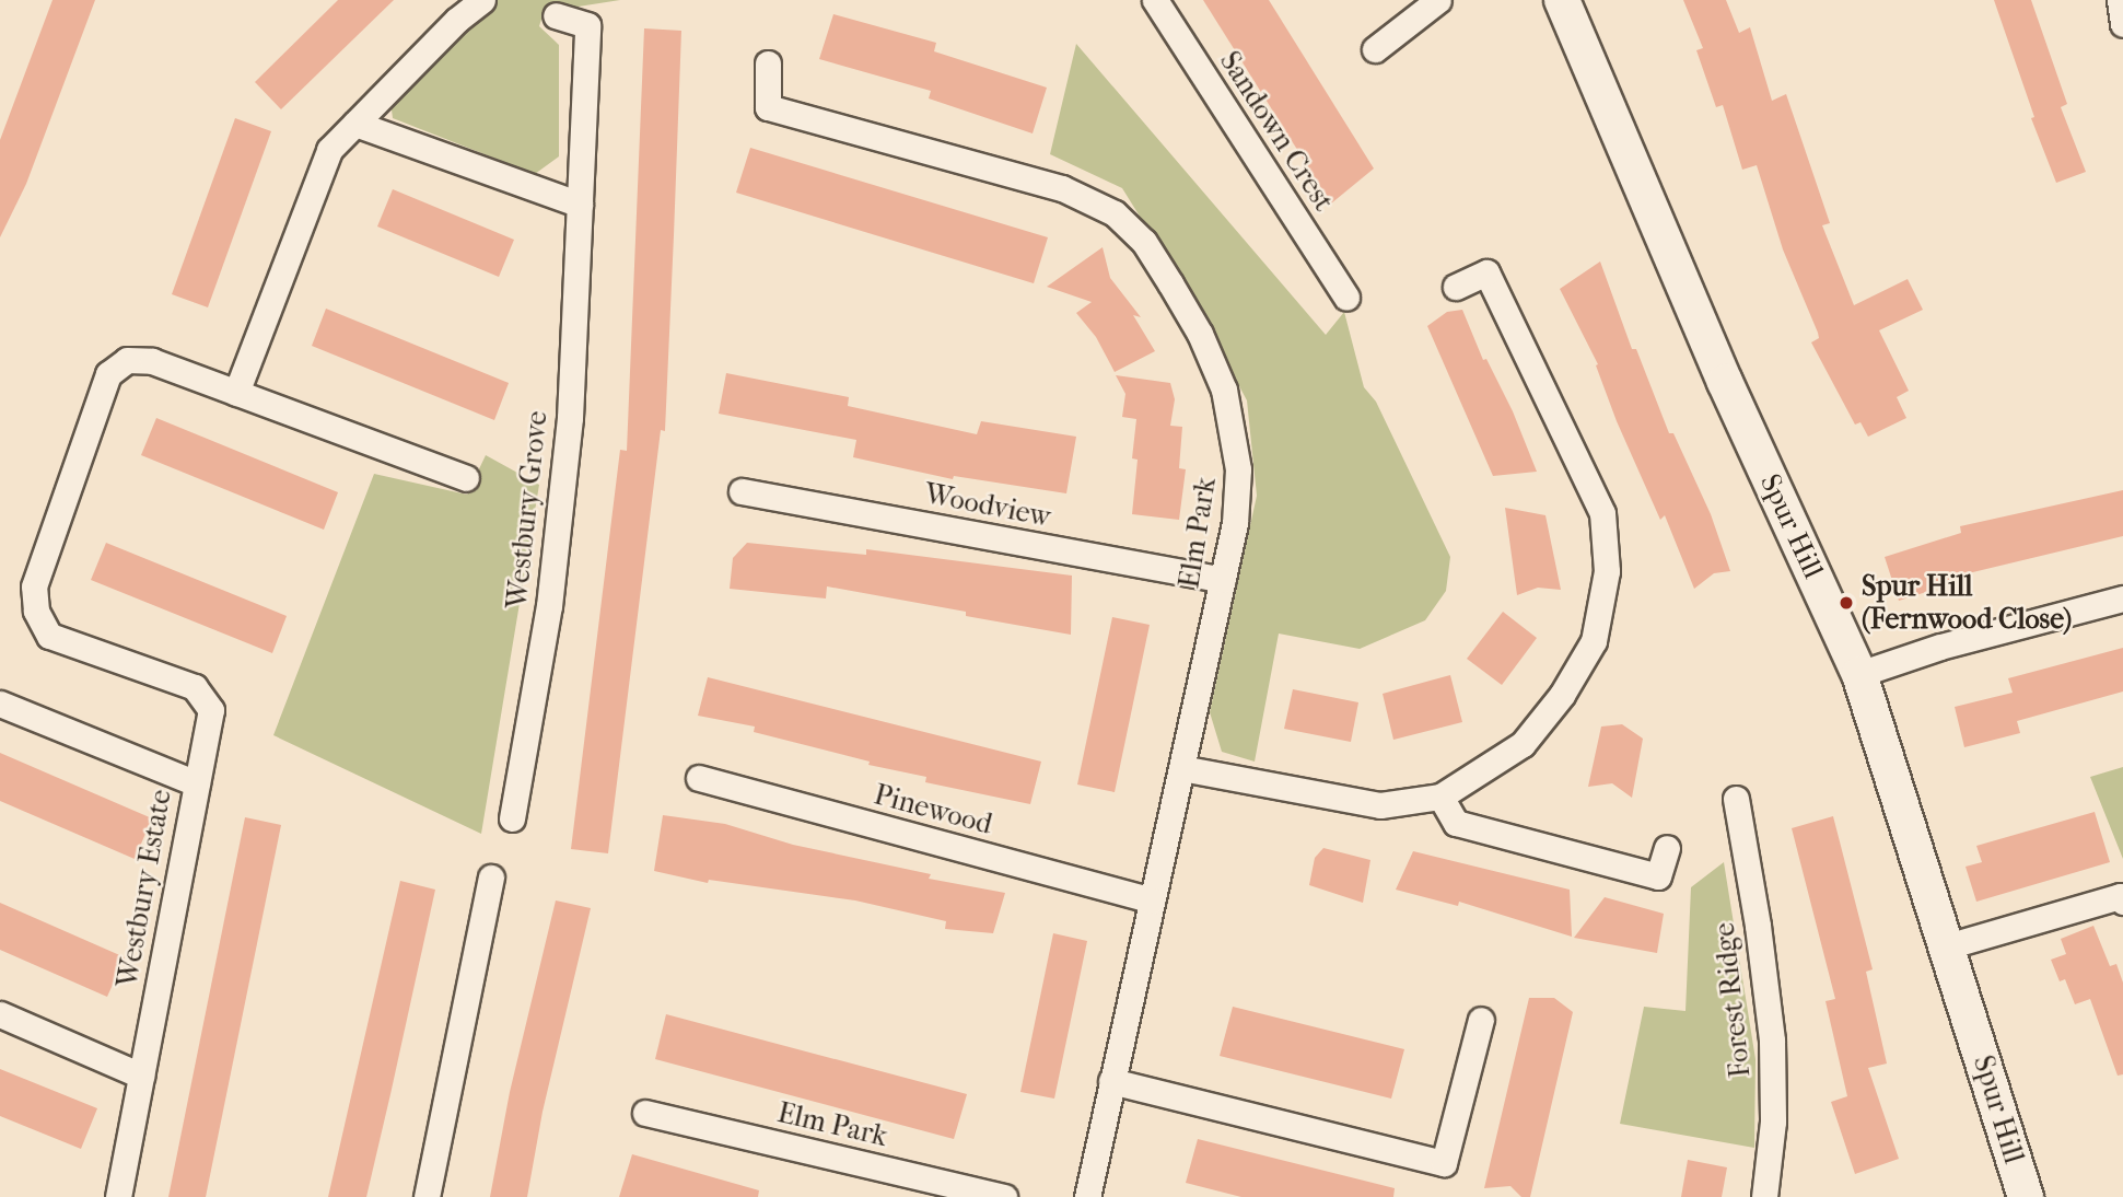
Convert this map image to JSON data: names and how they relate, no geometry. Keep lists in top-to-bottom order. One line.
{"streets":{"street":["Sandown Crest","Woodview","Westbury Grove","Spur Hill","Elm Park","Pinewood","Westbury Estate","Forest Ridge"]},"crossings":[["Woodview","Elm Park"],["Elm Park","Pinewood"]],"places":["Spur Hill (Fernwood Close)"]}
